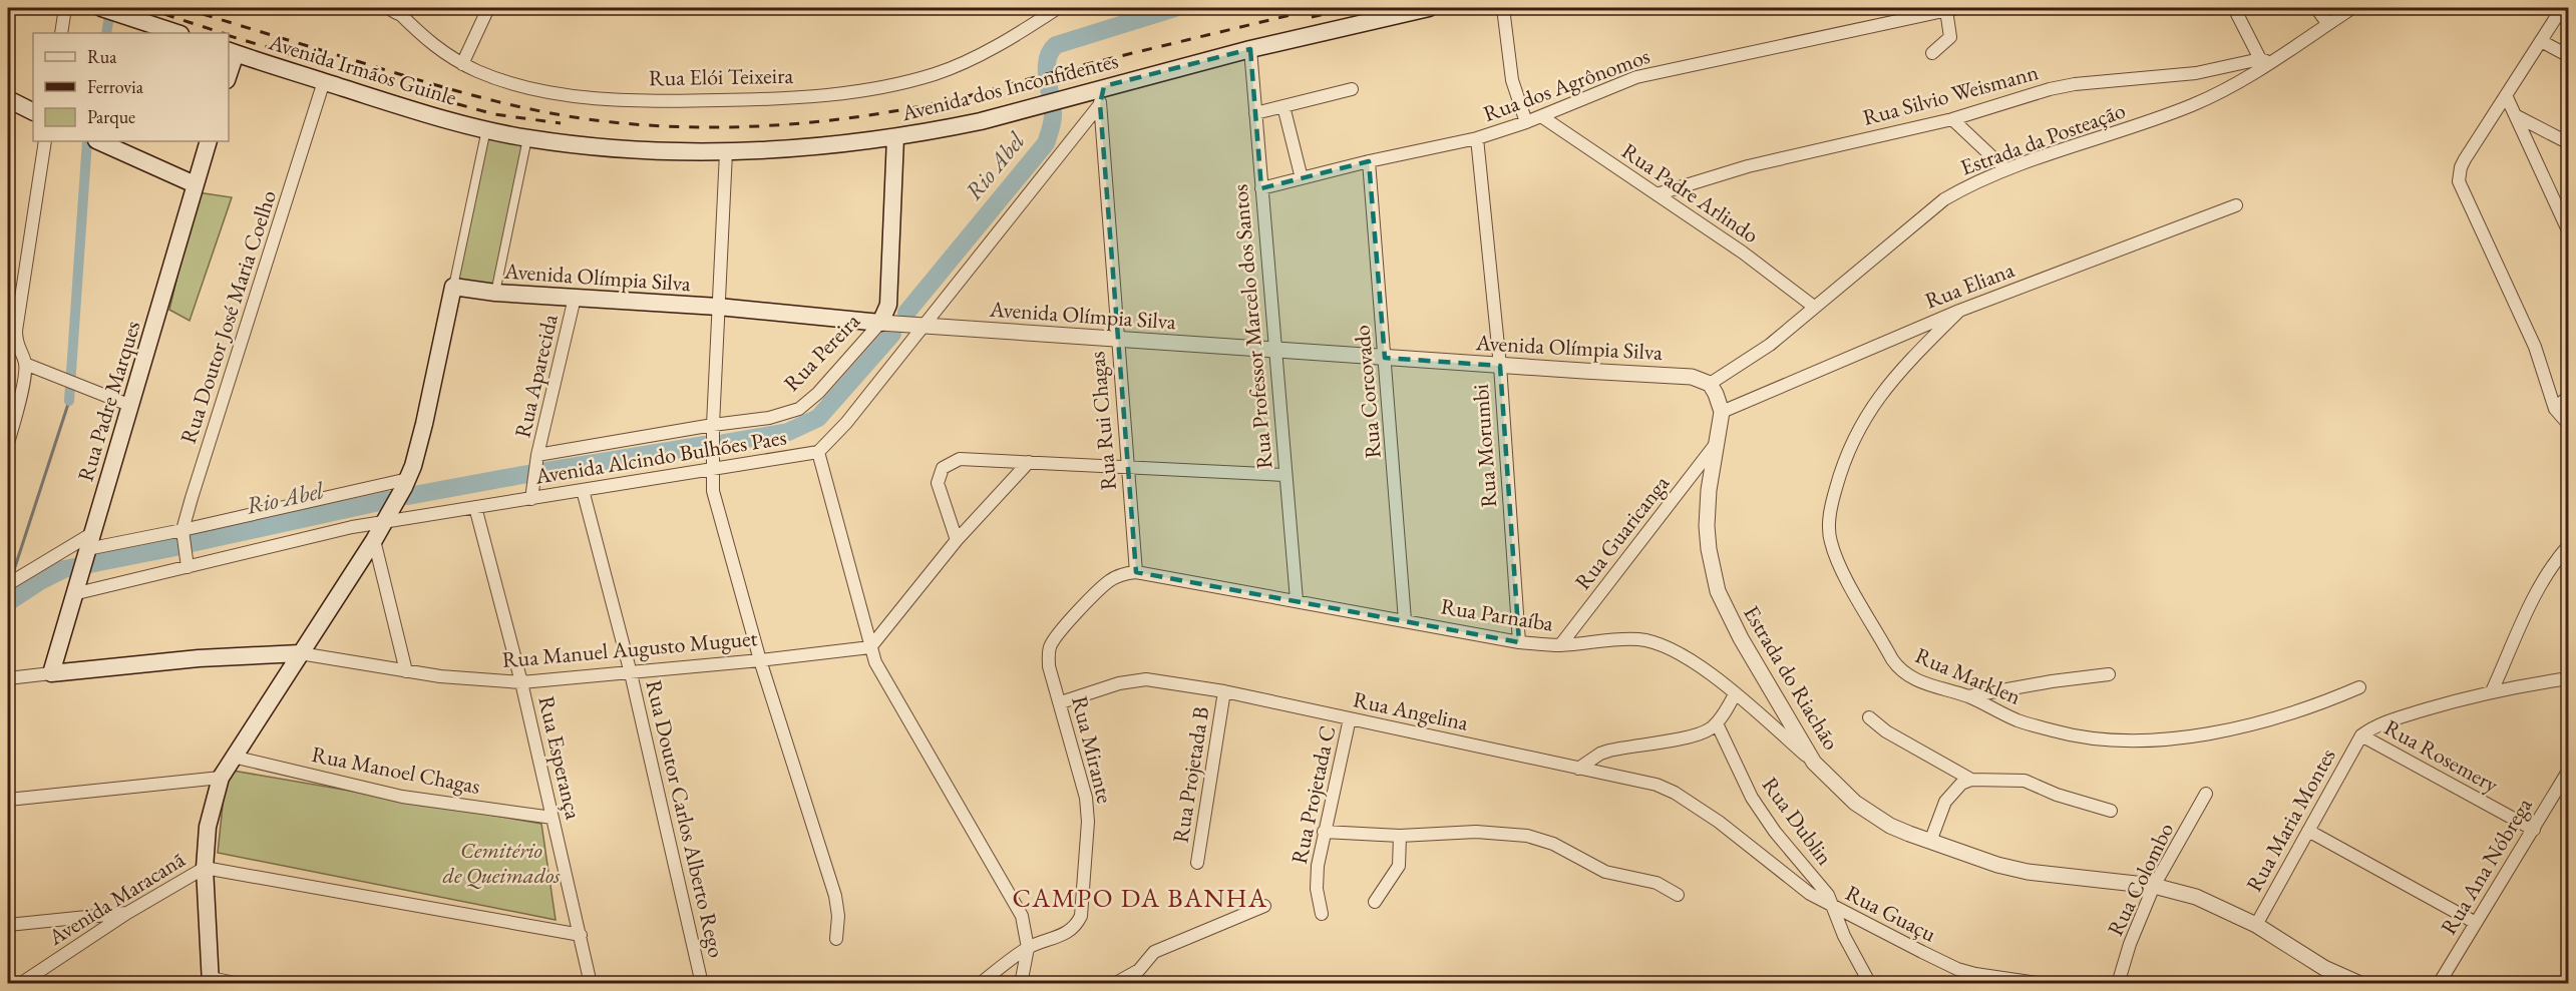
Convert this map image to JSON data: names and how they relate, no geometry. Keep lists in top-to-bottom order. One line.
{"streets":{"main road":["Avenida Irmãos Guinle","Avenida dos Inconfidentes","Avenida Olímpia Silva","Rua Pereira","Rua Padre Marques","Rua Manuel Augusto Muguet"],"street":["Rua Elói Teixeira","Rua dos Agrônomos","Rua Silvio Weismann","Estrada da Posteação","Rua Padre Arlindo","Rua Eliana","Rua Doutor José Maria Coelho","Rua Professor Marcelo dos Santos","Rua Aparecida","Rua Corcovado","Rua Rui Chagas","Rua Morumbi","Avenida Alcindo Bulhões Paes","Rua Guaricanga","Rua Parnaíba","Rua Marklen","Estrada do Riachão","Rua Angelina","Rua Mirante","Rua Rosemery","Rua Esperança","Rua Manoel Chagas","Rua Projetada B","Rua Projetada C","Rua Doutor Carlos Alberto Rego","Rua Maria Montes","Rua Dublin","Rua Ana Nóbrega","Rua Colombo","Avenida Maracanã","Rua Guaçu"]},"crossings":[["Avenida Irmãos Guinle","Avenida dos Inconfidentes"],["Avenida Irmãos Guinle","Rua Doutor José Maria Coelho"],["Rua dos Agrônomos","Rua Padre Arlindo"],["Rua dos Agrônomos","Rua Professor Marcelo dos Santos"],["Rua dos Agrônomos","Rua Corcovado"],["Rua dos Agrônomos","Rua Morumbi"],["Avenida dos Inconfidentes","Rua Professor Marcelo dos Santos"],["Avenida dos Inconfidentes","Rua Pereira"],["Avenida dos Inconfidentes","Rua Rui Chagas"],["Rua Silvio Weismann","Estrada da Posteação"],["Rua Silvio Weismann","Rua Padre Arlindo"],["Estrada da Posteação","Rua Padre Arlindo"],["Estrada da Posteação","Avenida Olímpia Silva"],["Avenida Olímpia Silva","Rua Professor Marcelo dos Santos"],["Avenida Olímpia Silva","Rua Pereira"],["Avenida Olímpia Silva","Rua Aparecida"],["Avenida Olímpia Silva","Rua Corcovado"],["Avenida Olímpia Silva","Rua Rui Chagas"],["Avenida Olímpia Silva","Rua Morumbi"],["Avenida Olímpia Silva","Avenida Alcindo Bulhões Paes"],["Rua Eliana","Rua Marklen"],["Rua Eliana","Estrada do Riachão"],["Rua Doutor José Maria Coelho","Avenida Alcindo Bulhões Paes"],["Rua Professor Marcelo dos Santos","Rua Parnaíba"],["Rua Pereira","Rua Aparecida"],["Rua Aparecida","Avenida Alcindo Bulhões Paes"],["Rua Corcovado","Rua Parnaíba"],["Rua Padre Marques","Avenida Alcindo Bulhões Paes"],["Rua Padre Marques","Rua Manuel Augusto Muguet"],["Rua Rui Chagas","Avenida Alcindo Bulhões Paes"],["Rua Rui Chagas","Rua Parnaíba"],["Rua Rui Chagas","Rua Mirante"],["Rua Morumbi","Rua Parnaíba"],["Avenida Alcindo Bulhões Paes","Rua Esperança"],["Avenida Alcindo Bulhões Paes","Rua Doutor Carlos Alberto Rego"],["Rua Guaricanga","Rua Parnaíba"],["Rua Guaricanga","Estrada do Riachão"],["Rua Parnaíba","Estrada do Riachão"],["Rua Parnaíba","Rua Mirante"],["Rua Manuel Augusto Muguet","Rua Esperança"],["Rua Manuel Augusto Muguet","Rua Doutor Carlos Alberto Rego"],["Estrada do Riachão","Rua Maria Montes"],["Estrada do Riachão","Rua Colombo"],["Rua Angelina","Rua Mirante"],["Rua Angelina","Rua Projetada B"],["Rua Angelina","Rua Projetada C"],["Rua Angelina","Rua Guaçu"],["Rua Rosemery","Rua Maria Montes"],["Rua Rosemery","Rua Ana Nóbrega"],["Rua Esperança","Rua Manoel Chagas"],["Rua Dublin","Rua Guaçu"]],"districts":["CAMPO DA BANHA"],"water":["Rio Abel"],"parks":["Cemitério de Queimados"],"legend":["Rua","Ferrovia","Parque"]}
